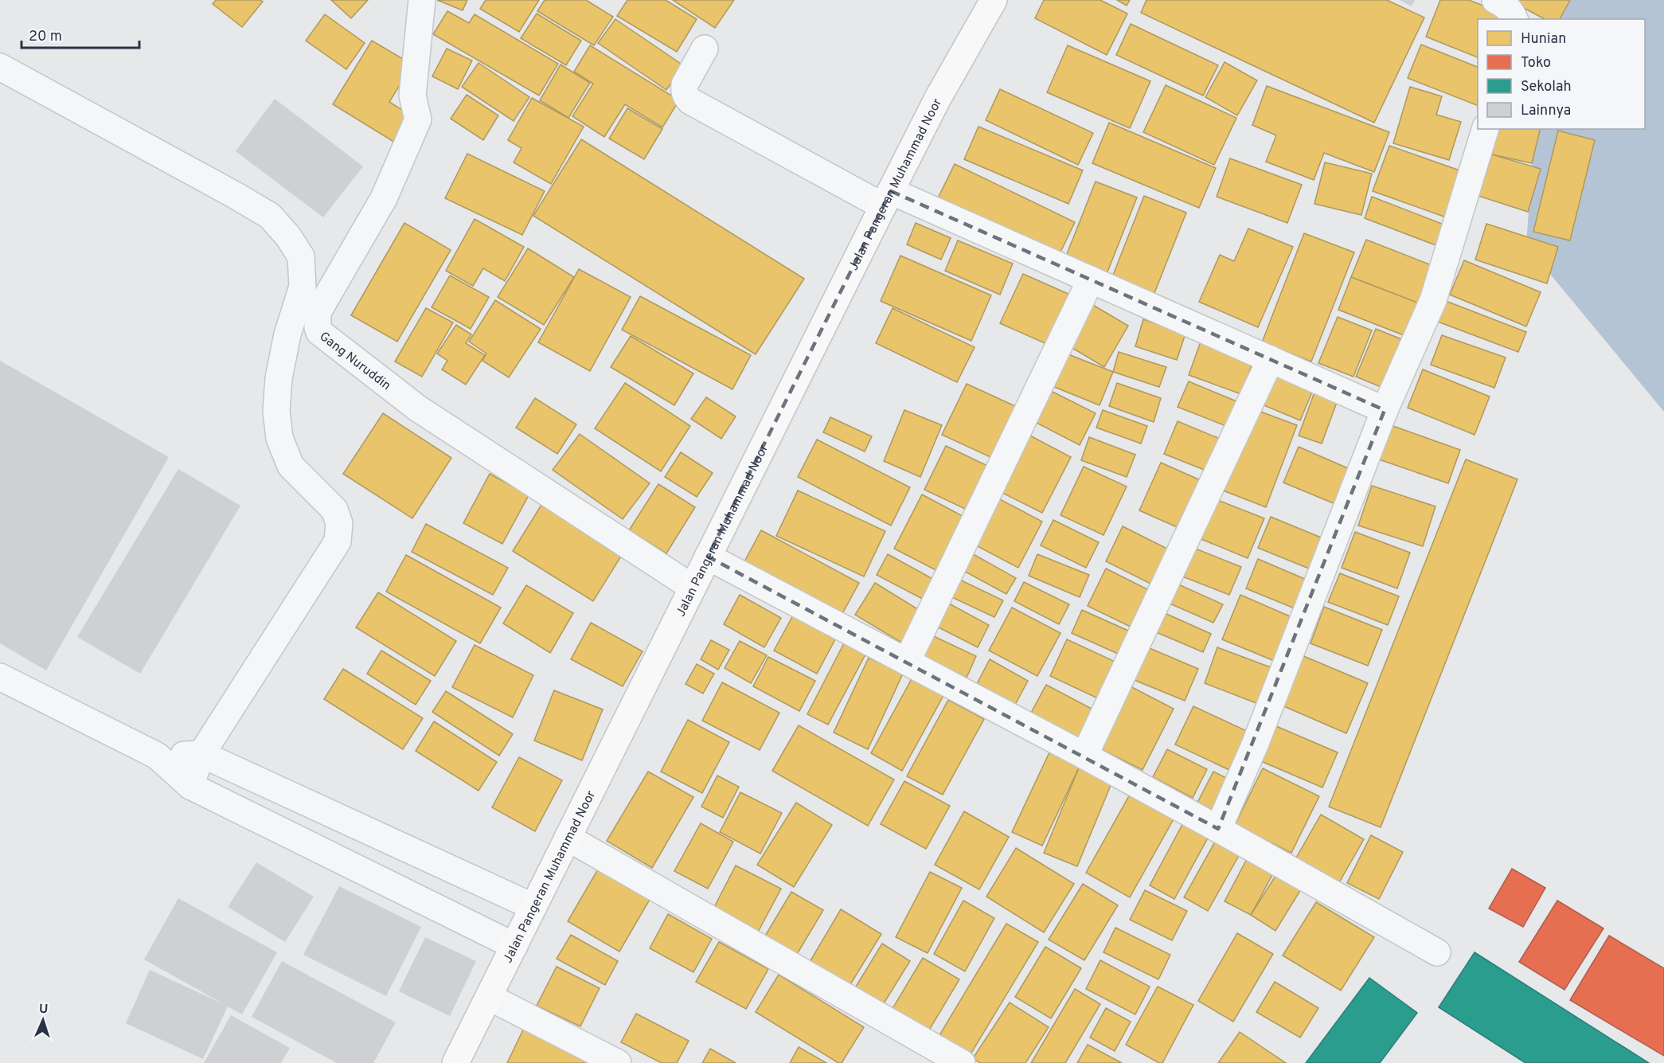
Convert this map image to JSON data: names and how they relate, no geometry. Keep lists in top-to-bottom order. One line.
{"streets":{"main road":["Jalan Pangeran Muhammad Noor"],"street":["Gang Nuruddin"]},"crossings":[["Jalan Pangeran Muhammad Noor","Gang Nuruddin"]],"legend":["Hunian","Toko","Sekolah","Lainnya"],"scale_bar":"20 m","north":"top"}
